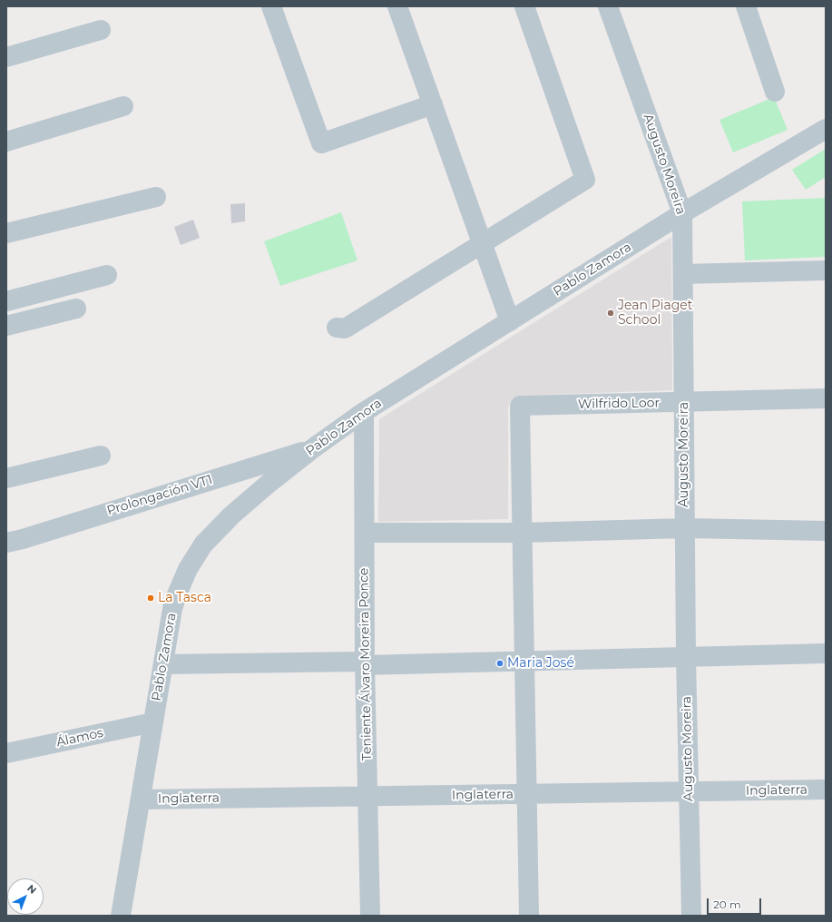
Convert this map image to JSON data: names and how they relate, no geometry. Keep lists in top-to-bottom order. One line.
{"streets":{"street":["Augusto Moreira","Pablo Zamora","Wilfrido Loor","Prolongación VT1","Teniente Álvaro Moreira Ponce","Álamos","Inglaterra"]},"crossings":[["Augusto Moreira","Pablo Zamora"],["Augusto Moreira","Wilfrido Loor"],["Augusto Moreira","Inglaterra"],["Pablo Zamora","Prolongación VT1"],["Pablo Zamora","Teniente Álvaro Moreira Ponce"],["Pablo Zamora","Álamos"],["Pablo Zamora","Inglaterra"],["Teniente Álvaro Moreira Ponce","Inglaterra"]],"places":["Jean Piaget School","La Tasca","Maria José"],"scale_bar":"20 m","north":"top right"}
